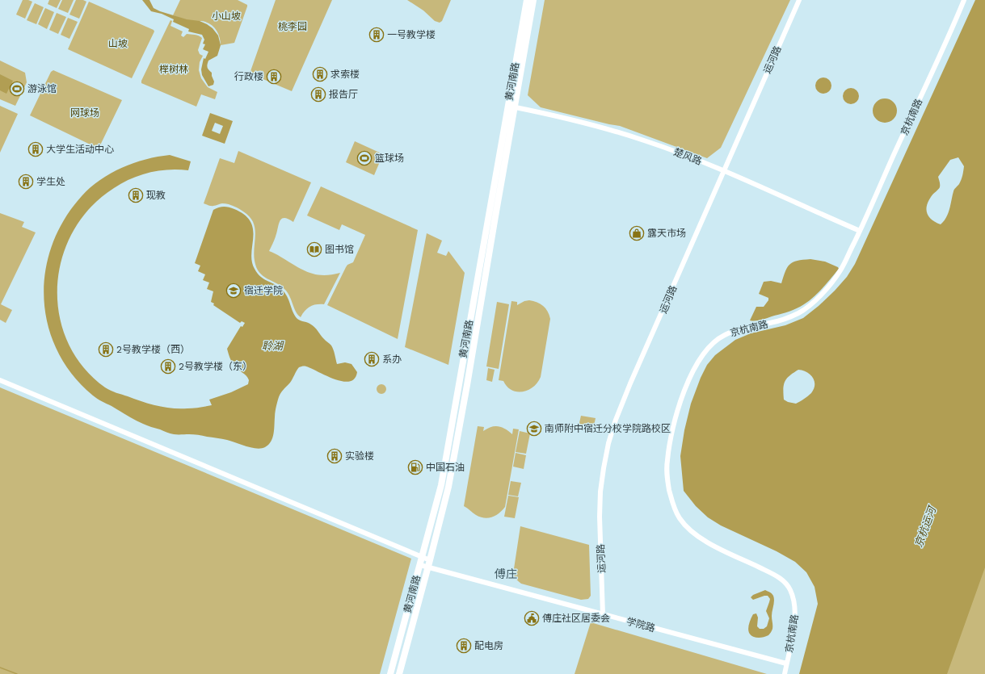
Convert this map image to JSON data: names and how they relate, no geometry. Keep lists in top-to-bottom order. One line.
{"streets":{"main road":["黄河南路"],"street":["运河路","京杭南路","楚风路","学院路"]},"crossings":[["运河路","楚风路"],["运河路","学院路"],["黄河南路","楚风路"],["黄河南路","学院路"],["京杭南路","楚风路"],["京杭南路","学院路"]],"districts":["傅庄"],"water":["聆湖","京杭运河"],"parks":["小山坡","桃李园","山坡","榉树林","网球场"],"places":{"building":["一号教学楼","求索楼","行政楼","报告厅","大学生活动中心","学生处","现教","2号教学楼（西）","系办","2号教学楼（东）","实验楼","配电房"],"sports":["游泳馆","篮球场"],"shop":["露天市场"],"library":["图书馆"],"school or university":["宿迁学院","南师附中宿迁分校学院路校区"],"fuel station":["中国石油"],"public building":["傅庄社区居委会"]}}
